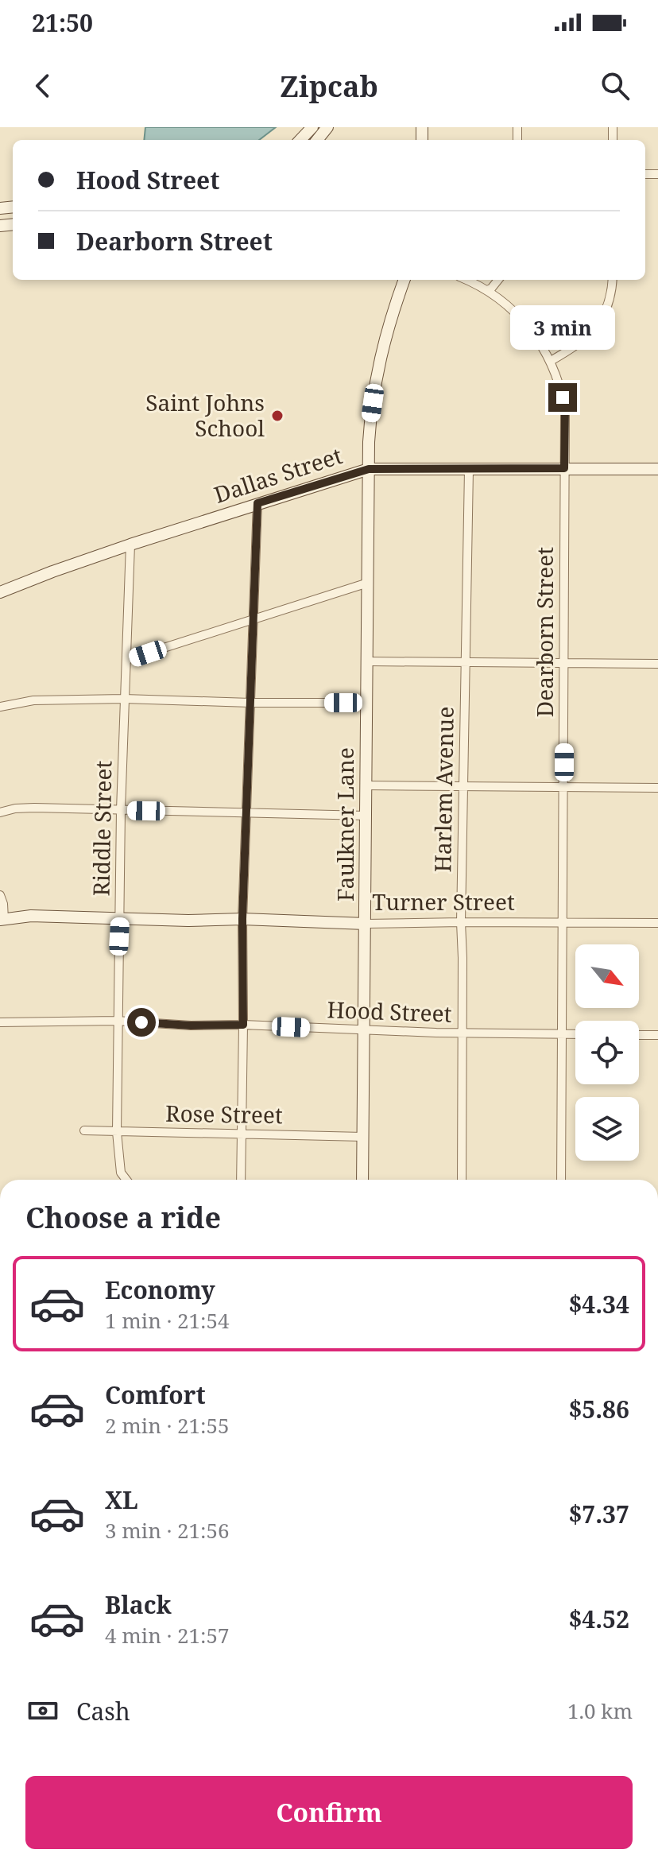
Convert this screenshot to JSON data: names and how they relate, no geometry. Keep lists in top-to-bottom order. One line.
{"streets":{"street":["Dallas Street","Dearborn Street","Harlem Avenue","Faulkner Lane","Riddle Street","Turner Street","Hood Street","Rose Street"]},"crossings":[["Dallas Street","Dearborn Street"],["Dallas Street","Harlem Avenue"],["Dallas Street","Faulkner Lane"],["Dallas Street","Riddle Street"],["Dearborn Street","Turner Street"],["Dearborn Street","Hood Street"],["Harlem Avenue","Turner Street"],["Harlem Avenue","Hood Street"],["Faulkner Lane","Turner Street"],["Faulkner Lane","Hood Street"],["Faulkner Lane","Rose Street"],["Riddle Street","Turner Street"],["Riddle Street","Hood Street"],["Riddle Street","Rose Street"]],"places":["Saint Johns School"],"north":"bottom right","page":{"status":"21:50","header":"Zipcab","banner":["Hood Street","Dearborn Street"],"bubble":"3 min","heading":"Choose a ride","list":[{"name":"Economy","note":"1 min · 21:54","value":"$4.34"},{"name":"Comfort","note":"2 min · 21:55","value":"$5.86"},{"name":"XL","note":"3 min · 21:56","value":"$7.37"},{"name":"Black","note":"4 min · 21:57","value":"$4.52"}],"pay":["Cash","1.0 km"],"buttons":"Confirm"}}
